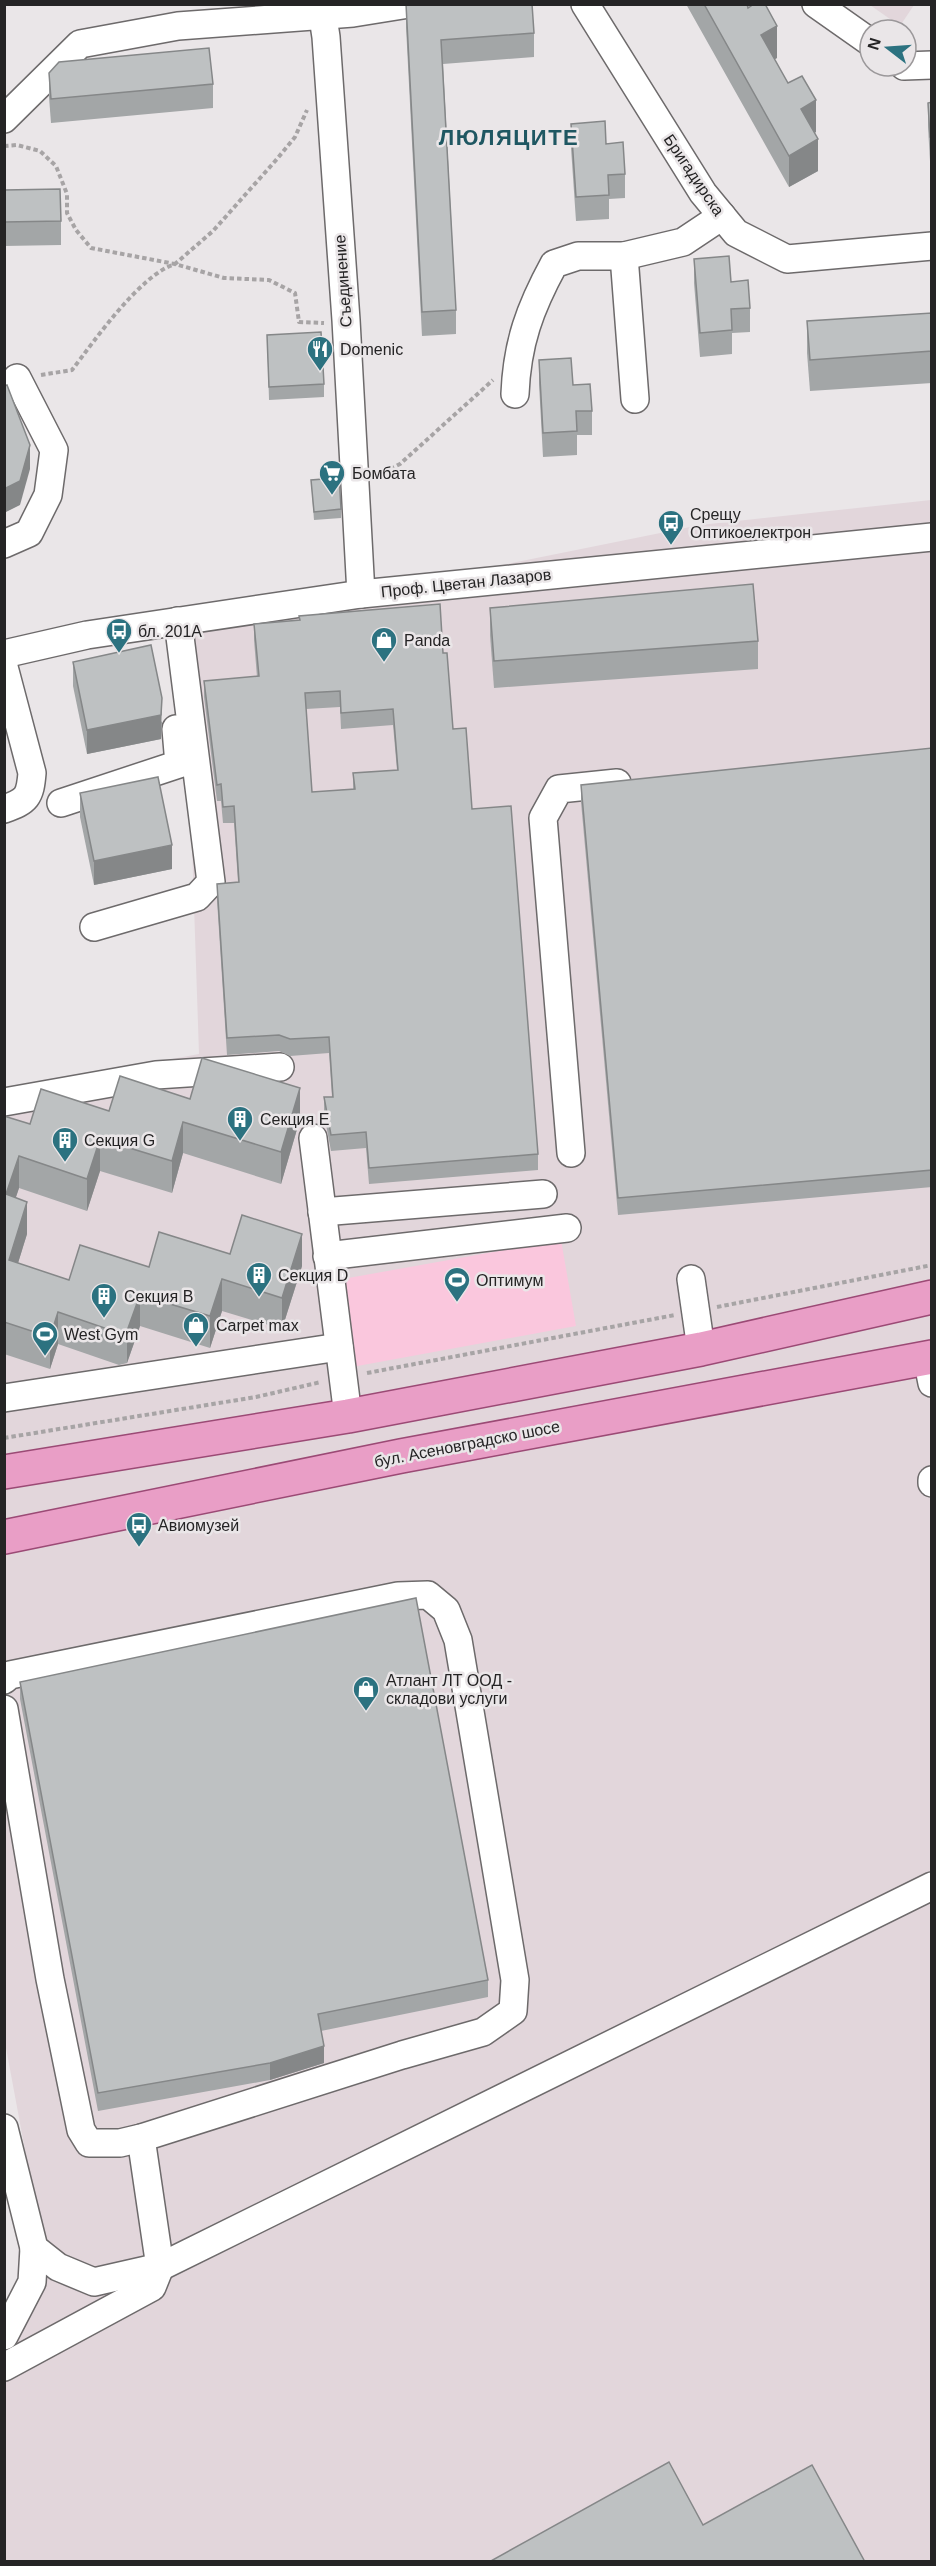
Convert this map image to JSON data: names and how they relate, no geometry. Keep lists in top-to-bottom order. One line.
{"streets":{"main road":["бул. Асеновградско шосе"],"street":["Бригадирска","Съединение","Проф. Цветан Лазаров"]},"crossings":[["Съединение","Проф. Цветан Лазаров"]],"districts":["ЛЮЛЯЦИТЕ"],"places":{"restaurant":["Domenic"],"supermarket":["Бомбата"],"bus stop":["Срещу Оптикоелектрон","бл. 201А","Авиомузей"],"shop":["Panda","Carpet max","Атлант ЛТ ООД - складови услуги"],"building":["Секция E","Секция G","Секция D","Секция B"],"sports":["Оптимум","West Gym"]},"north":"left"}
